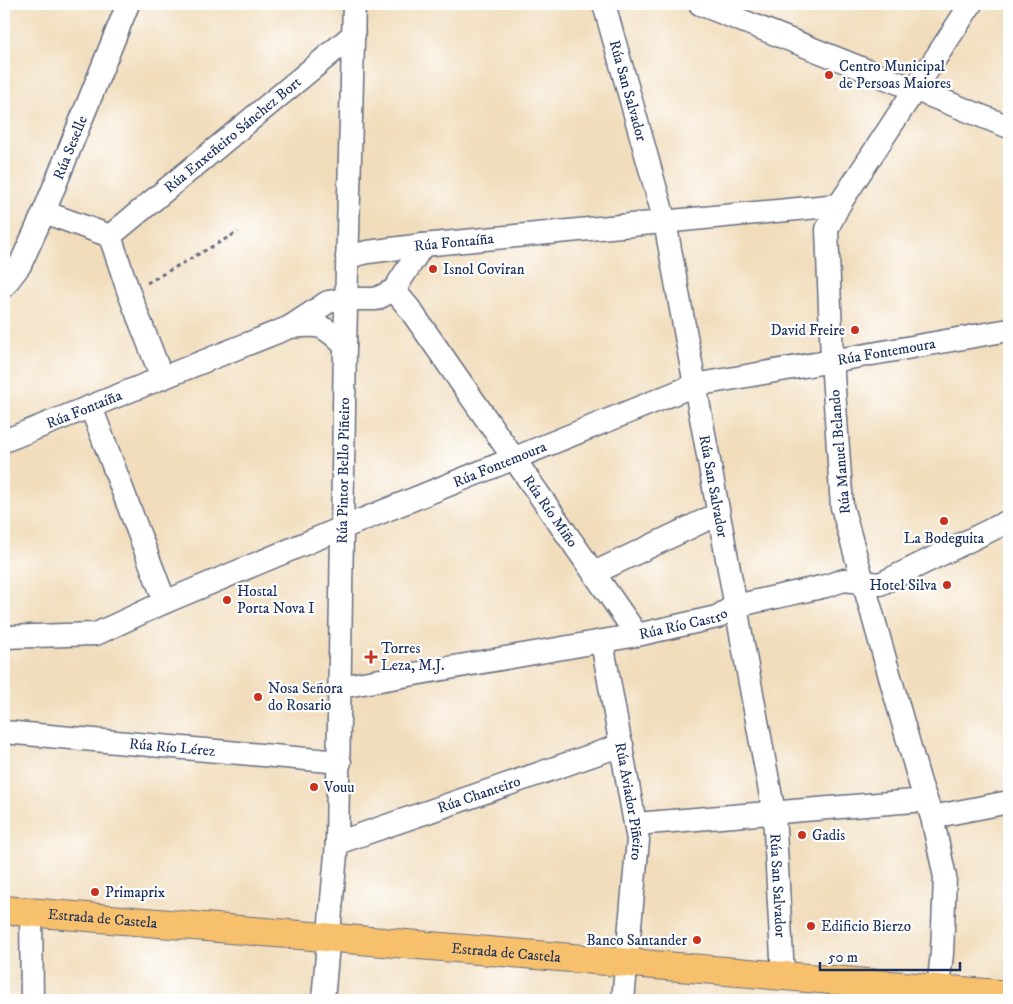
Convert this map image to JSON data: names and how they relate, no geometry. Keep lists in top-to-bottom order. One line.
{"streets":{"main road":["Estrada de Castela"],"street":["Rúa San Salvador","Rúa Enxeñeiro Sánchez Bort","Rúa Seselle","Rúa Fontaíña","Rúa Fontemoura","Rúa Manuel Belando","Rúa Pintor Bello Piñeiro","Rúa Río Miño","Rúa Río Castro","Rúa Río Lérez","Rúa Chanteiro","Rúa Aviador Piñeiro"]},"crossings":[["Rúa San Salvador","Rúa Fontaíña"],["Rúa San Salvador","Rúa Fontemoura"],["Rúa San Salvador","Rúa Río Castro"],["Rúa San Salvador","Estrada de Castela"],["Rúa Enxeñeiro Sánchez Bort","Rúa Pintor Bello Piñeiro"],["Rúa Fontaíña","Rúa Manuel Belando"],["Rúa Fontaíña","Rúa Pintor Bello Piñeiro"],["Rúa Fontaíña","Rúa Río Miño"],["Rúa Fontemoura","Rúa Manuel Belando"],["Rúa Fontemoura","Rúa Pintor Bello Piñeiro"],["Rúa Fontemoura","Rúa Río Miño"],["Rúa Manuel Belando","Rúa Río Castro"],["Rúa Manuel Belando","Estrada de Castela"],["Rúa Pintor Bello Piñeiro","Rúa Río Castro"],["Rúa Pintor Bello Piñeiro","Rúa Río Lérez"],["Rúa Pintor Bello Piñeiro","Rúa Chanteiro"],["Rúa Pintor Bello Piñeiro","Estrada de Castela"],["Rúa Río Miño","Rúa Río Castro"],["Rúa Río Castro","Rúa Aviador Piñeiro"],["Rúa Chanteiro","Rúa Aviador Piñeiro"],["Rúa Aviador Piñeiro","Estrada de Castela"]],"places":{"other":["Centro Municipal de Persoas Maiores","Isnol Coviran","David Freire","La Bodeguita","Hotel Silva","Hostal Porta Nova I","Nosa Señora do Rosario","Vouu","Gadis","Primaprix","Edificio Bierzo","Banco Santander"],"health":["Torres Leza, M.J."]},"scale_bar":"50 m"}
